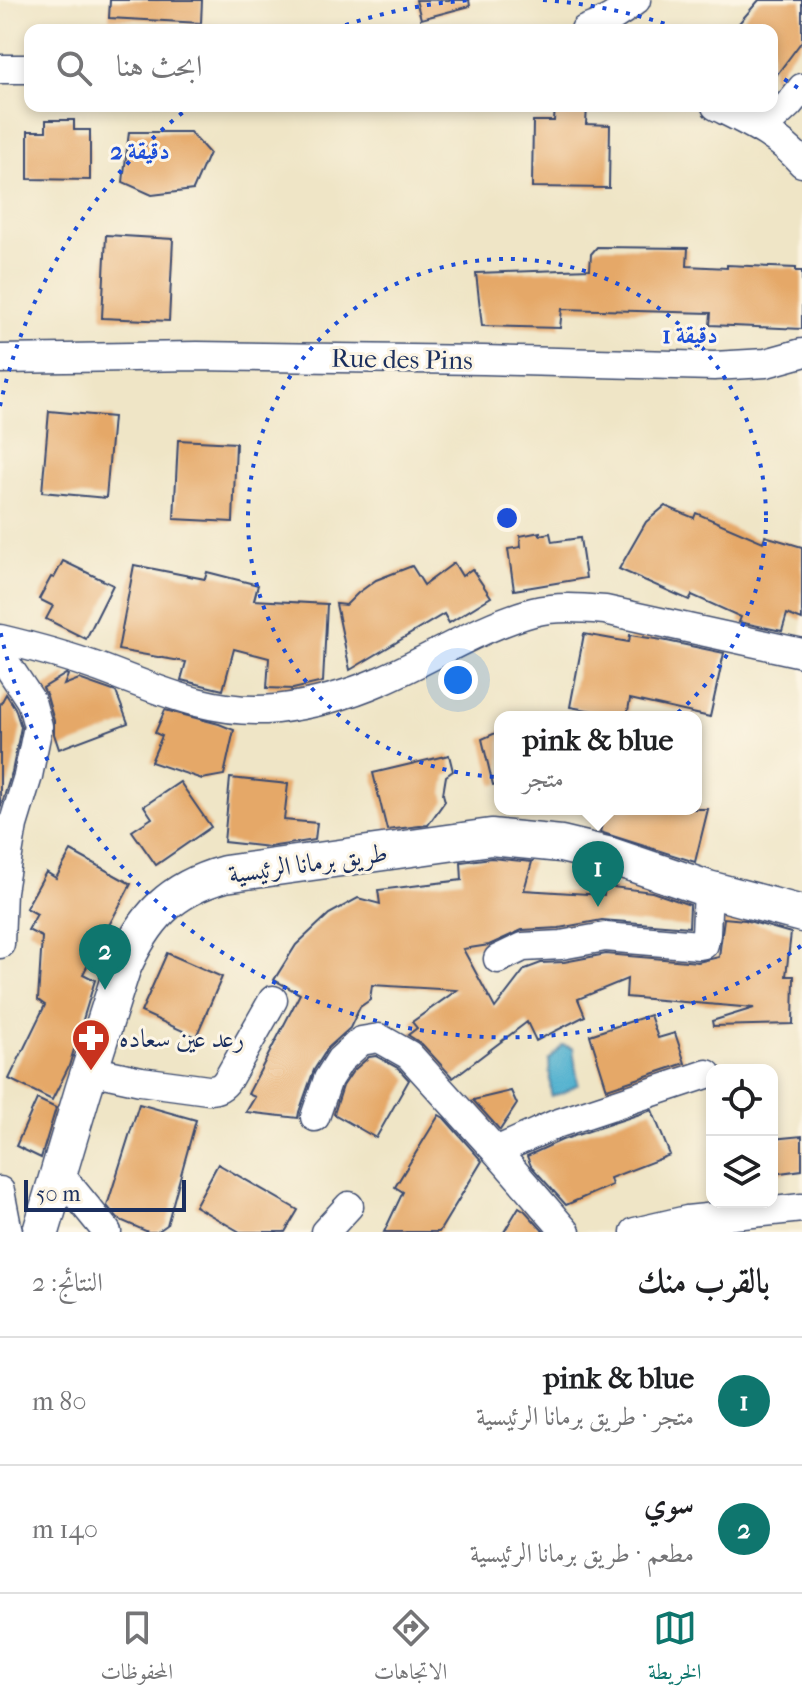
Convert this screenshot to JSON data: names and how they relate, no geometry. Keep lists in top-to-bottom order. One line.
{"streets":{"main road":["طريق برمانا الرئيسية"],"street":["Rue des Pins"]},"places":{"pharmacy":["رعد عين سعاده"]},"scale_bar":"50 m","page":{"search":"ابحث هنا","popup":["pink & blue","متجر"],"pins":["1","2"],"scale":"50 m","heading":["بالقرب منك","النتائج: 2"],"list":[{"mark":"1","name":"pink & blue","note":"متجر · طريق برمانا الرئيسية","value":"80 m"},{"mark":"2","name":"سوي","note":"مطعم · طريق برمانا الرئيسية","value":"140 m"}],"nav":["الخريطة","الاتجاهات","المحفوظات"]},"rings":["2 دقيقة","1 دقيقة"]}
